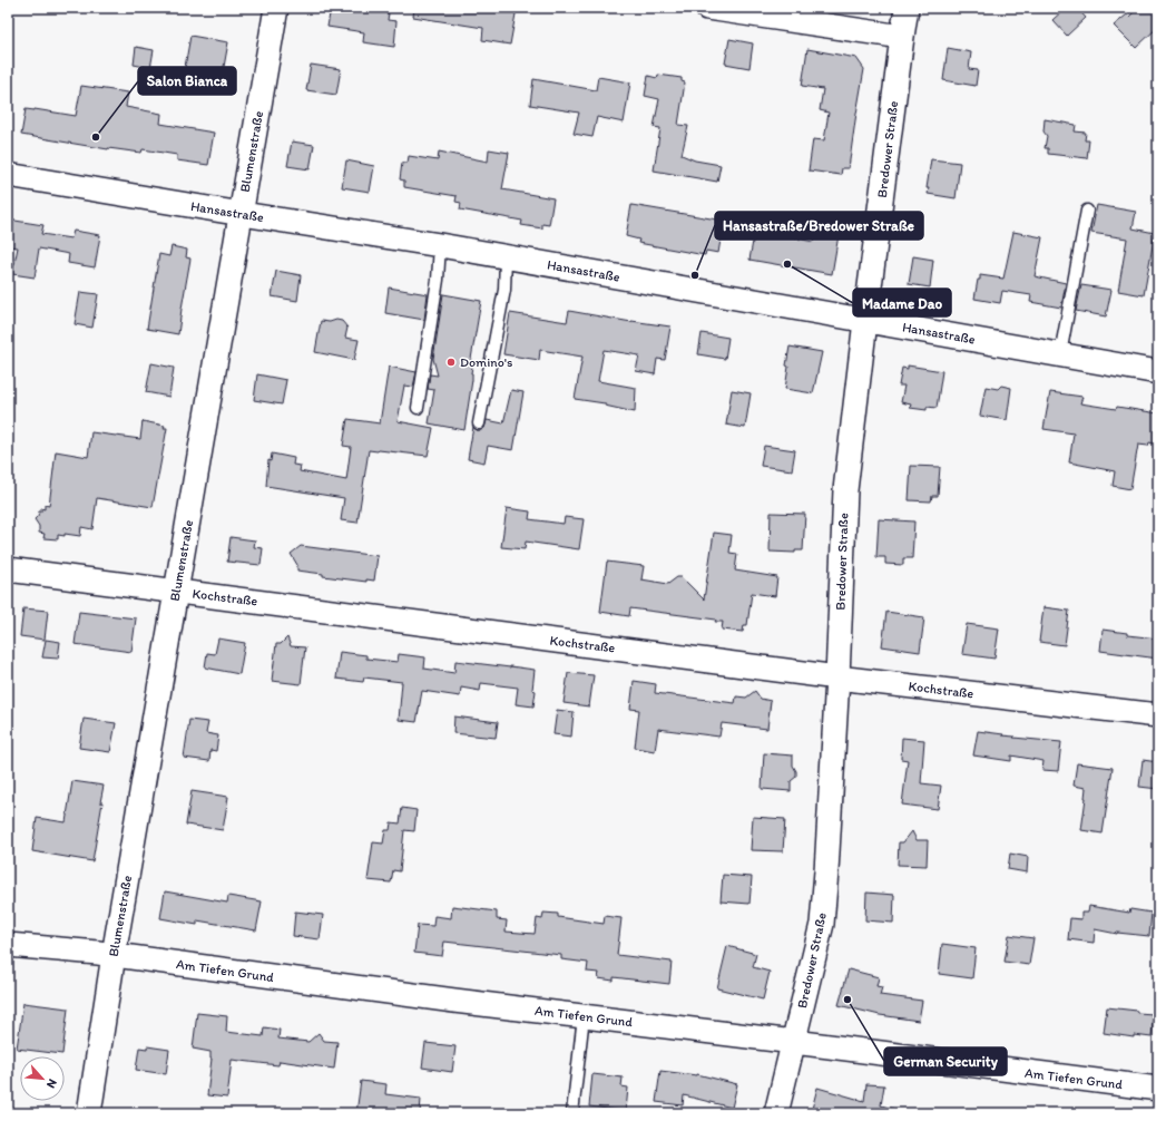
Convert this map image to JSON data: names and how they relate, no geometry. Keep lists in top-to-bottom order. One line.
{"streets":{"street":["Bredower Straße","Blumenstraße","Hansastraße","Kochstraße","Am Tiefen Grund"]},"crossings":[["Bredower Straße","Hansastraße"],["Bredower Straße","Kochstraße"],["Bredower Straße","Am Tiefen Grund"],["Blumenstraße","Hansastraße"],["Blumenstraße","Kochstraße"],["Blumenstraße","Am Tiefen Grund"]],"places":["Salon Bianca","Madame Dao","Hansastraße/Bredower Straße","Domino's","German Security"],"north":"bottom right"}
